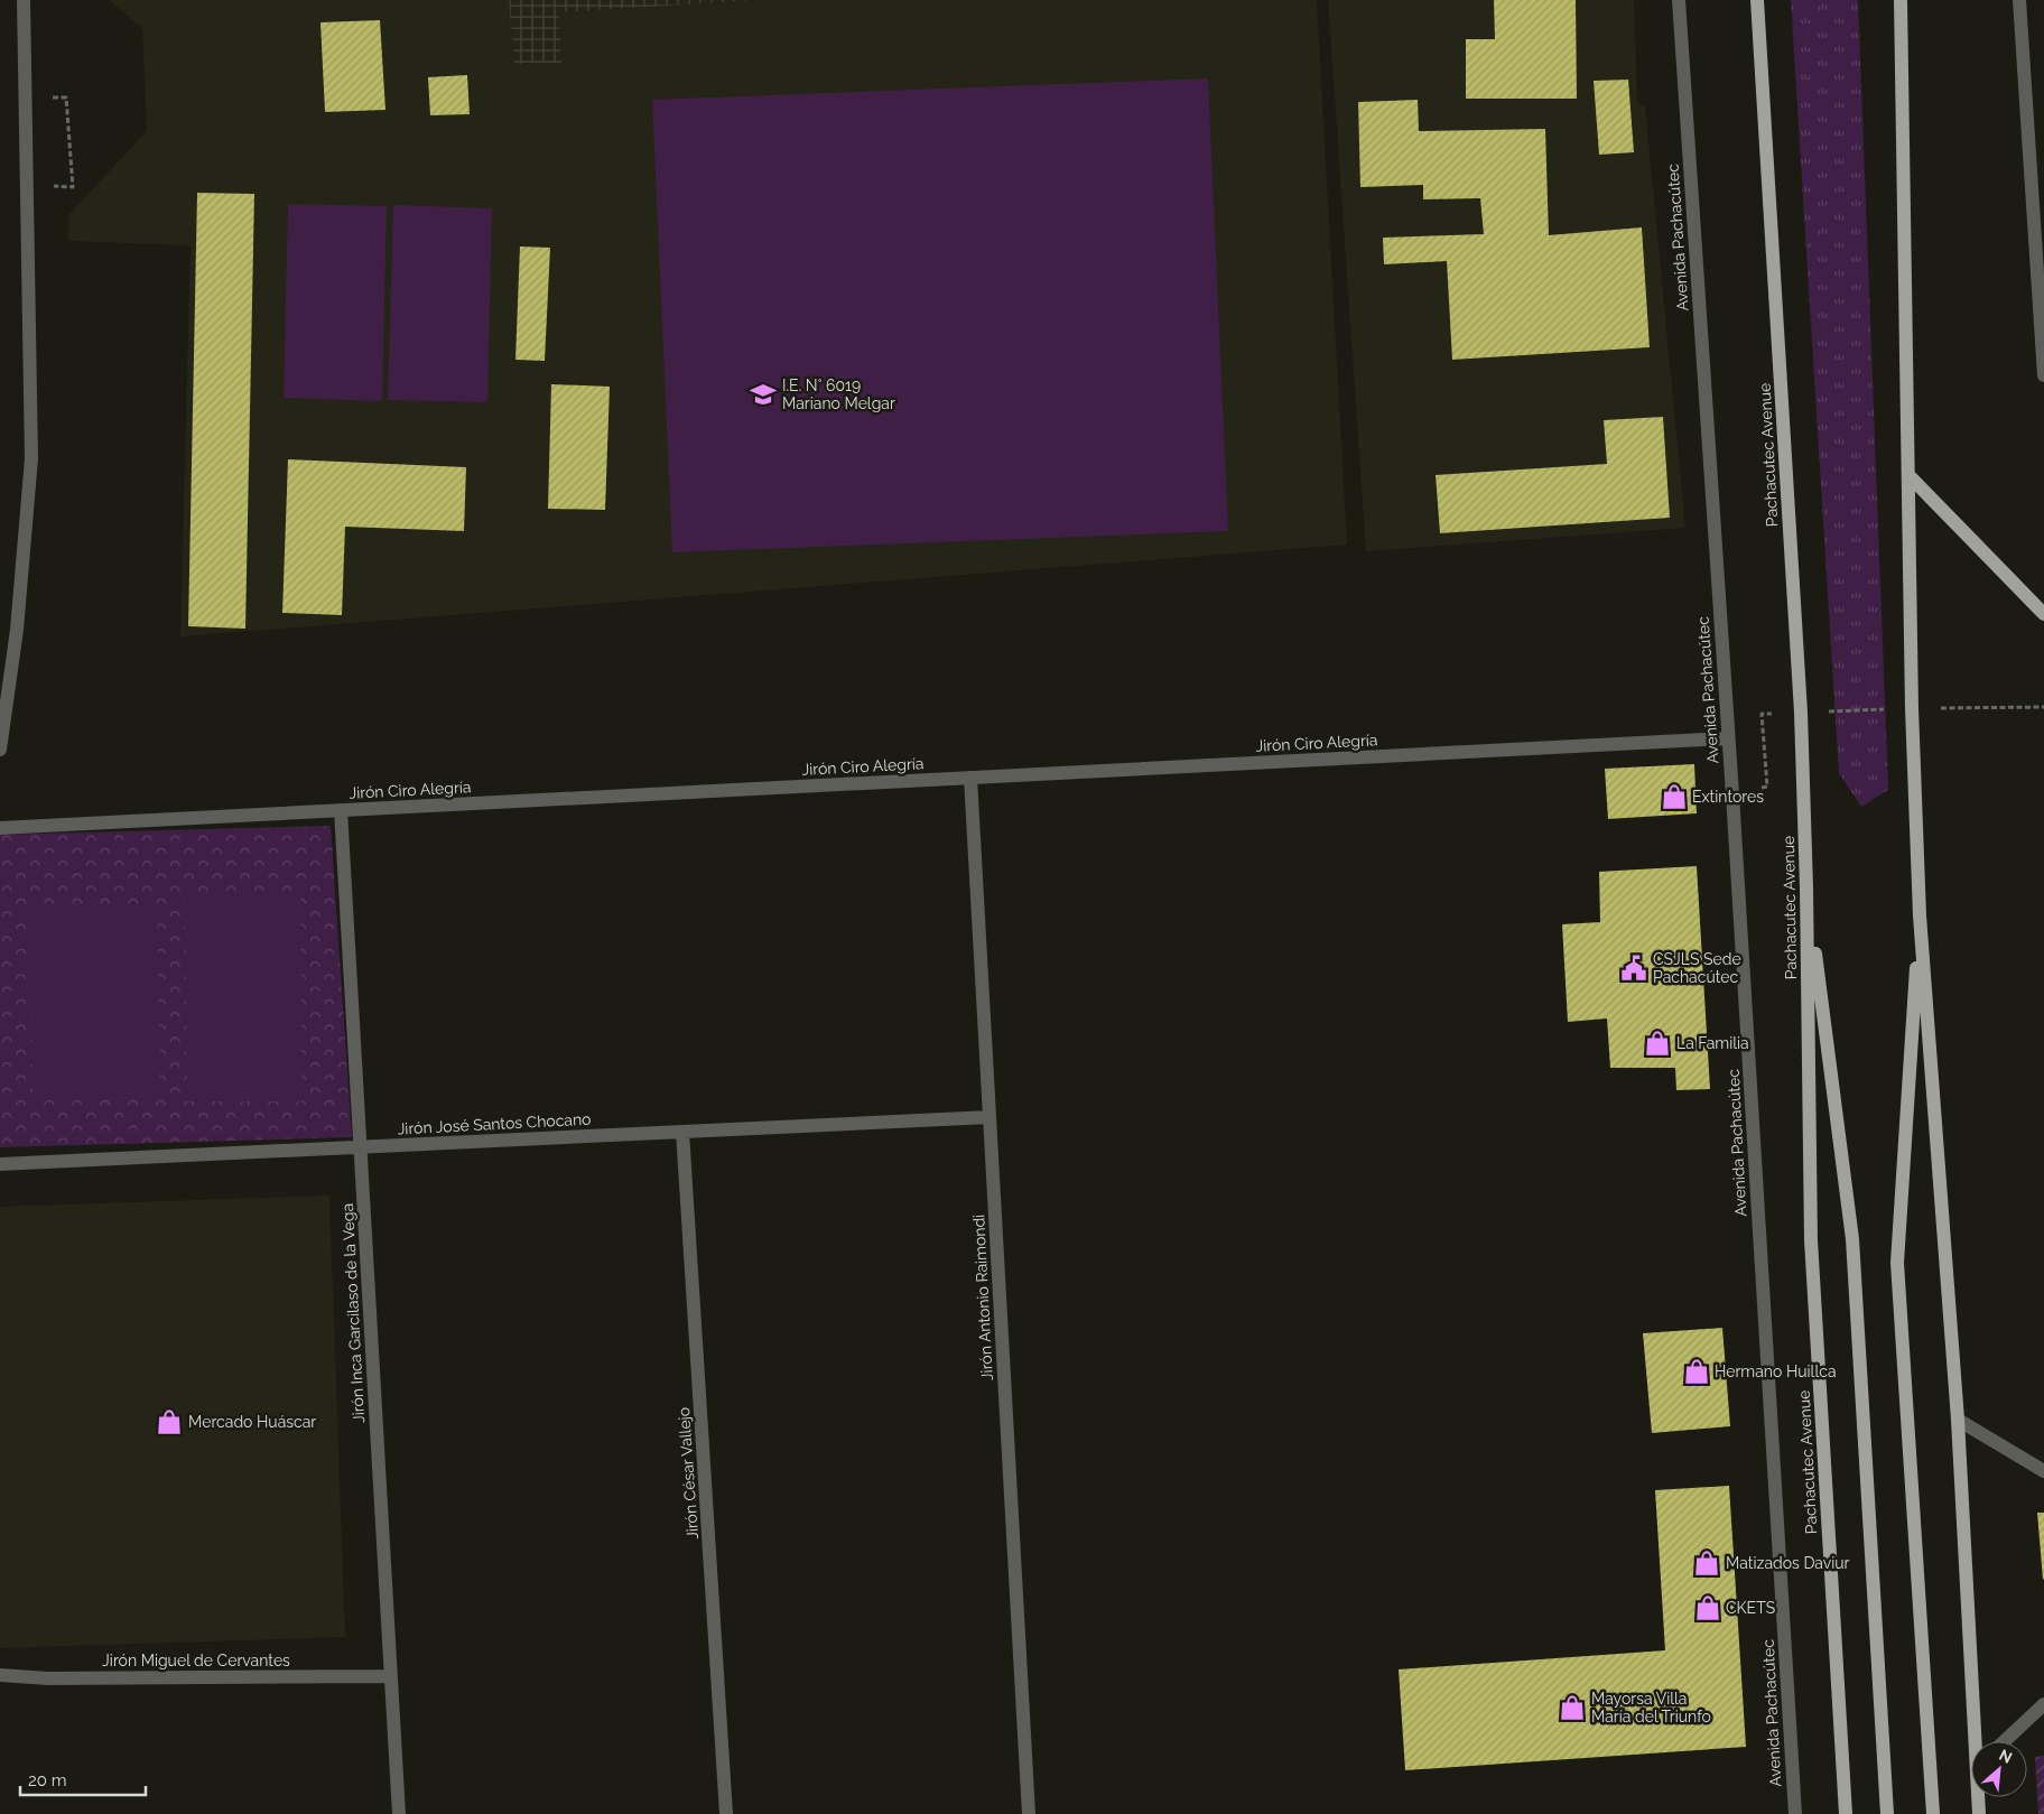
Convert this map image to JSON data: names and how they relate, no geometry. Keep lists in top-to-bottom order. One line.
{"streets":{"main road":["Pachacutec Avenue"],"street":["Avenida Pachacútec","Jirón Ciro Alegría","Jirón José Santos Chocano","Jirón Antonio Raimondi","Jirón Inca Garcilaso de la Vega","Jirón César Vallejo","Jirón Miguel de Cervantes"]},"crossings":[["Avenida Pachacútec","Jirón Ciro Alegría"],["Jirón Ciro Alegría","Jirón Antonio Raimondi"],["Jirón Ciro Alegría","Jirón Inca Garcilaso de la Vega"],["Jirón José Santos Chocano","Jirón Antonio Raimondi"],["Jirón José Santos Chocano","Jirón Inca Garcilaso de la Vega"],["Jirón José Santos Chocano","Jirón César Vallejo"],["Jirón Inca Garcilaso de la Vega","Jirón Miguel de Cervantes"]],"places":{"school or university":["I.E. N° 6019 Mariano Melgar"],"shop":["Extintores","La Familia","Hermano Huillca","Mercado Huáscar","Matizados Daviur","CKETS","Mayorsa Villa María del Triunfo"],"public building":["CSJLS Sede Pachacútec"]},"scale_bar":"20 m","north":"top right"}
